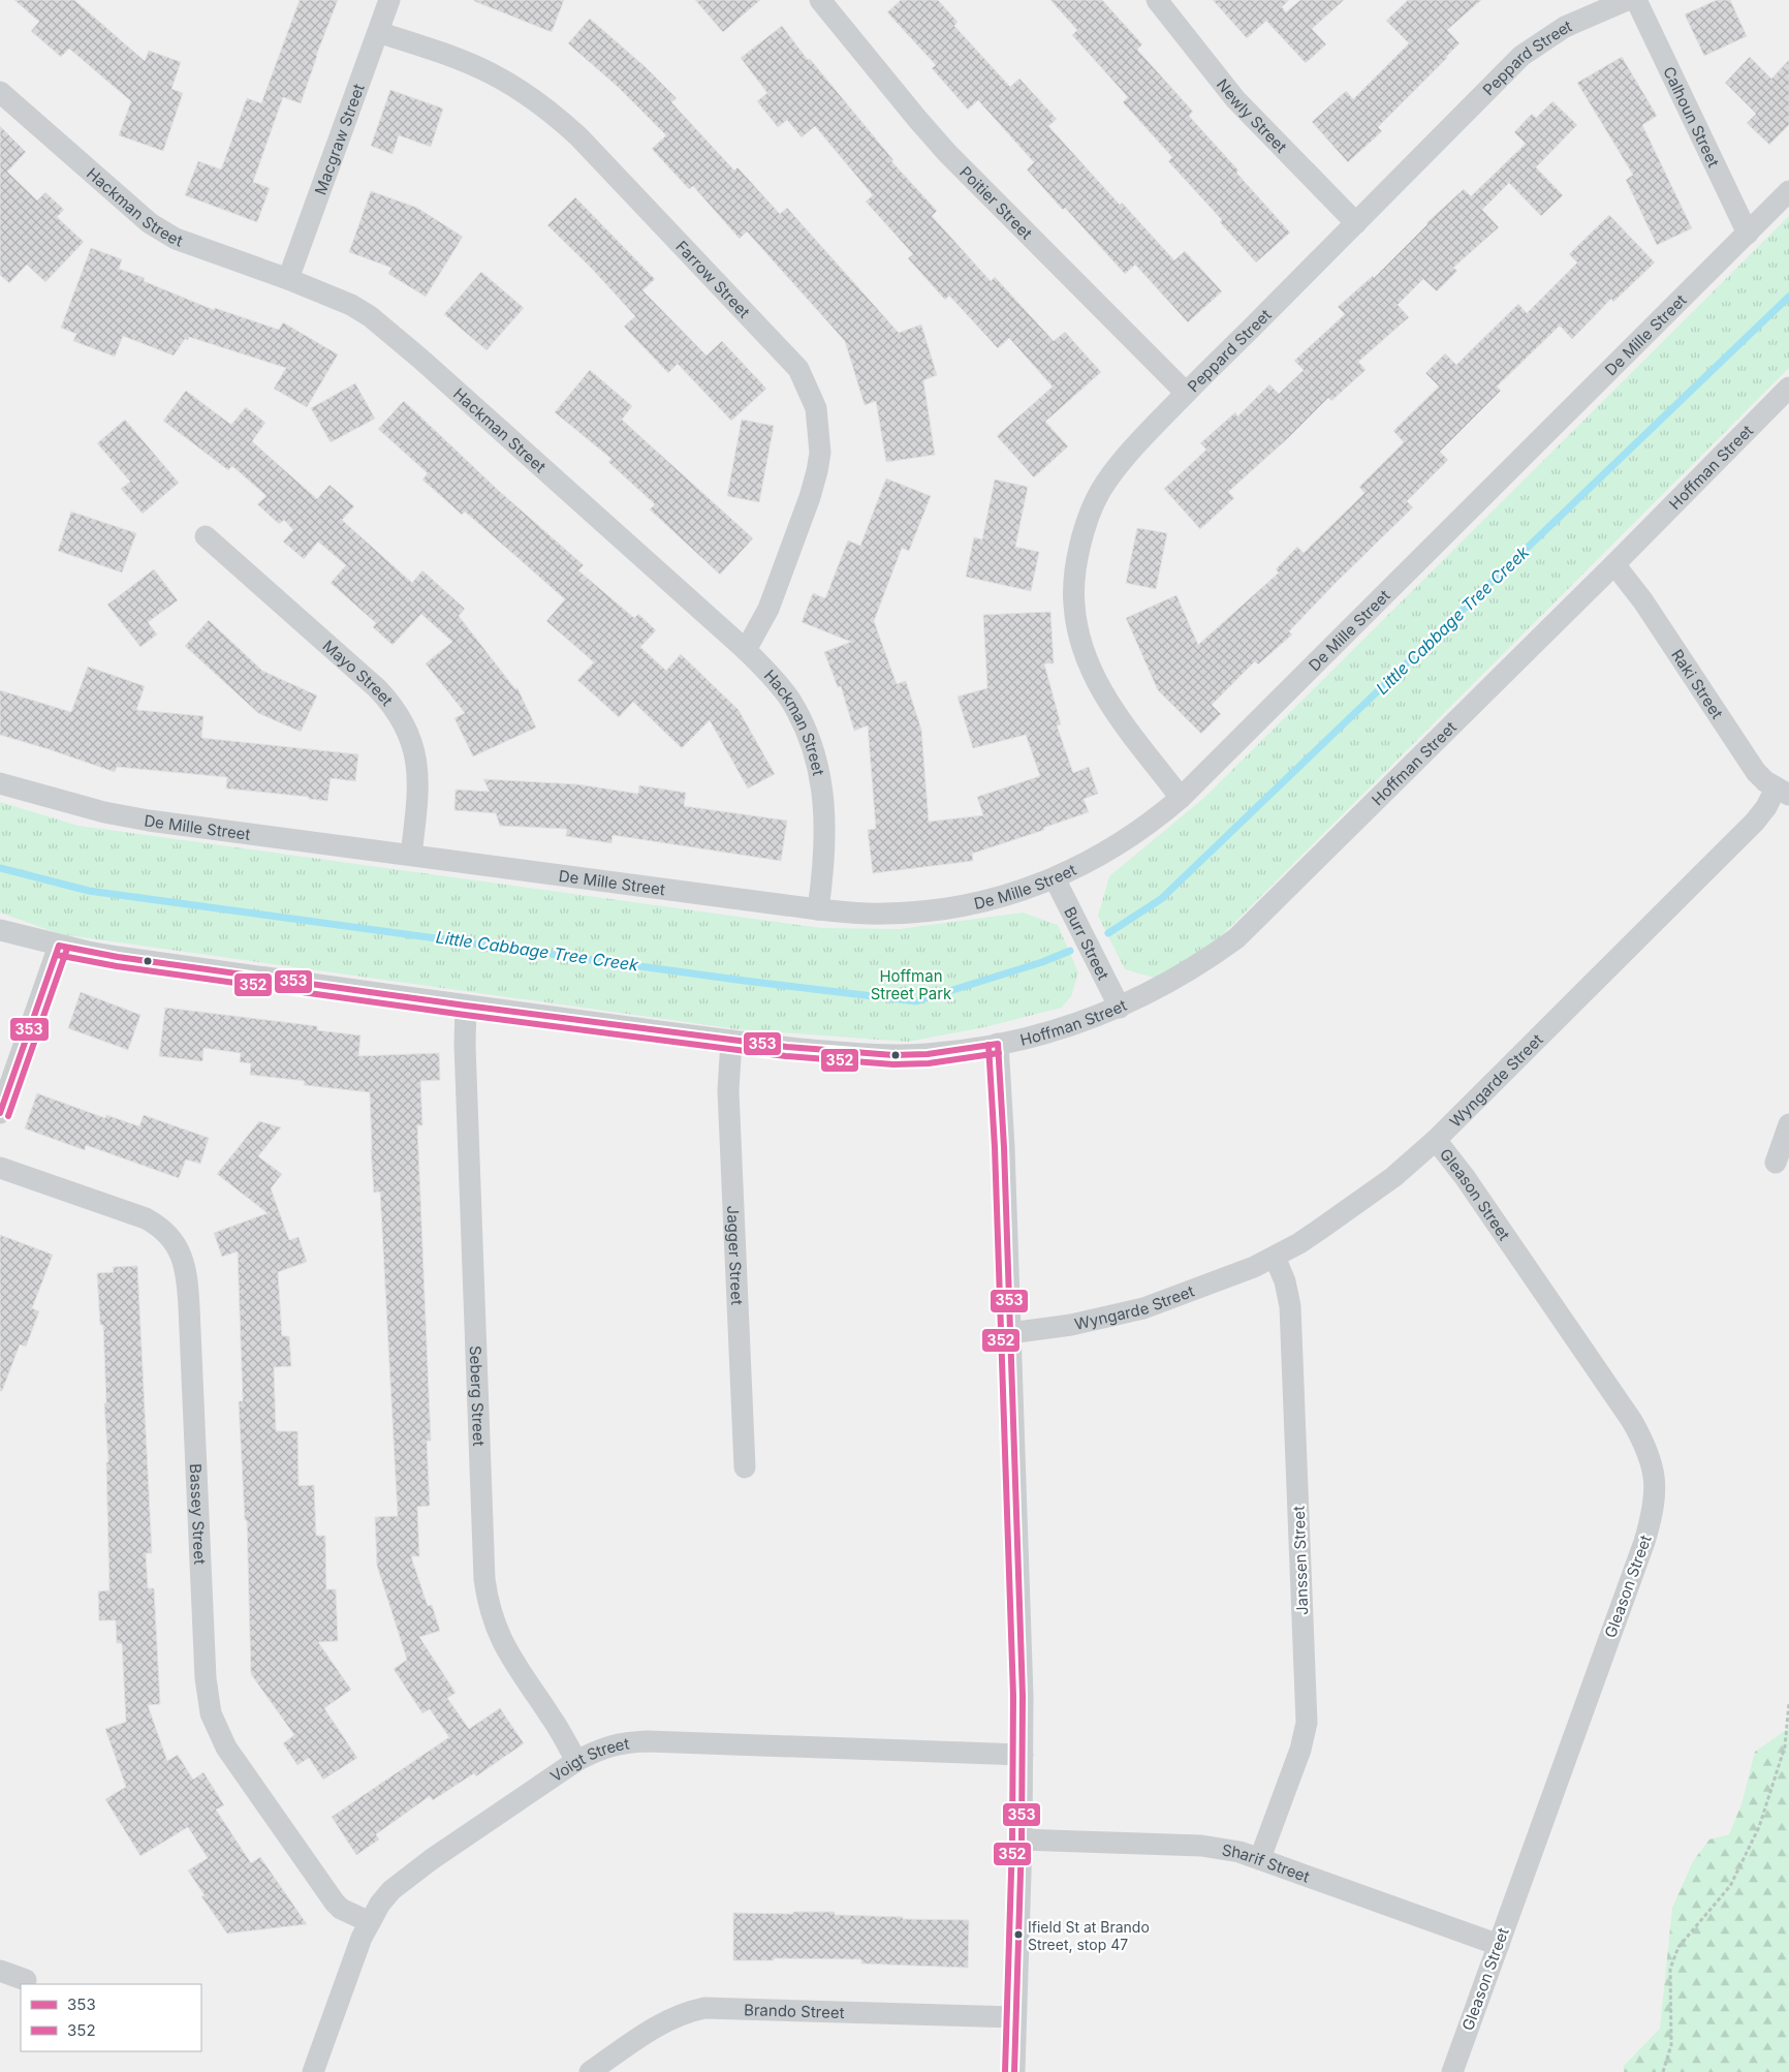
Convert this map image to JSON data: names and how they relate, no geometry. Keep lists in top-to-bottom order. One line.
{"streets":{"street":["Peppard Street","Newly Street","Calhoun Street","Macgraw Street","Poitier Street","Hackman Street","Farrow Street","De Mille Street","Hoffman Street","Mayo Street","Raki Street","Burr Street","Wyngarde Street","Gleason Street","Jagger Street","Seberg Street","Bassey Street","Janssen Street","Voigt Street","Sharif Street","Brando Street"]},"crossings":[["Peppard Street","Newly Street"],["Peppard Street","Poitier Street"],["Peppard Street","De Mille Street"],["Calhoun Street","De Mille Street"],["Macgraw Street","Hackman Street"],["Macgraw Street","Farrow Street"],["Hackman Street","Farrow Street"],["Hackman Street","De Mille Street"],["De Mille Street","Mayo Street"],["De Mille Street","Burr Street"],["Hoffman Street","Raki Street"],["Hoffman Street","Burr Street"],["Hoffman Street","Jagger Street"],["Hoffman Street","Seberg Street"],["Raki Street","Wyngarde Street"],["Wyngarde Street","Gleason Street"],["Wyngarde Street","Janssen Street"],["Gleason Street","Sharif Street"],["Seberg Street","Voigt Street"],["Bassey Street","Voigt Street"],["Janssen Street","Sharif Street"]],"water":["Little Cabbage Tree Creek"],"parks":["Hoffman Street Park"],"places":["Ifield St at Brando Street, stop 47"],"lines":["transit line 353","transit line 352"],"legend":["353","352"]}
